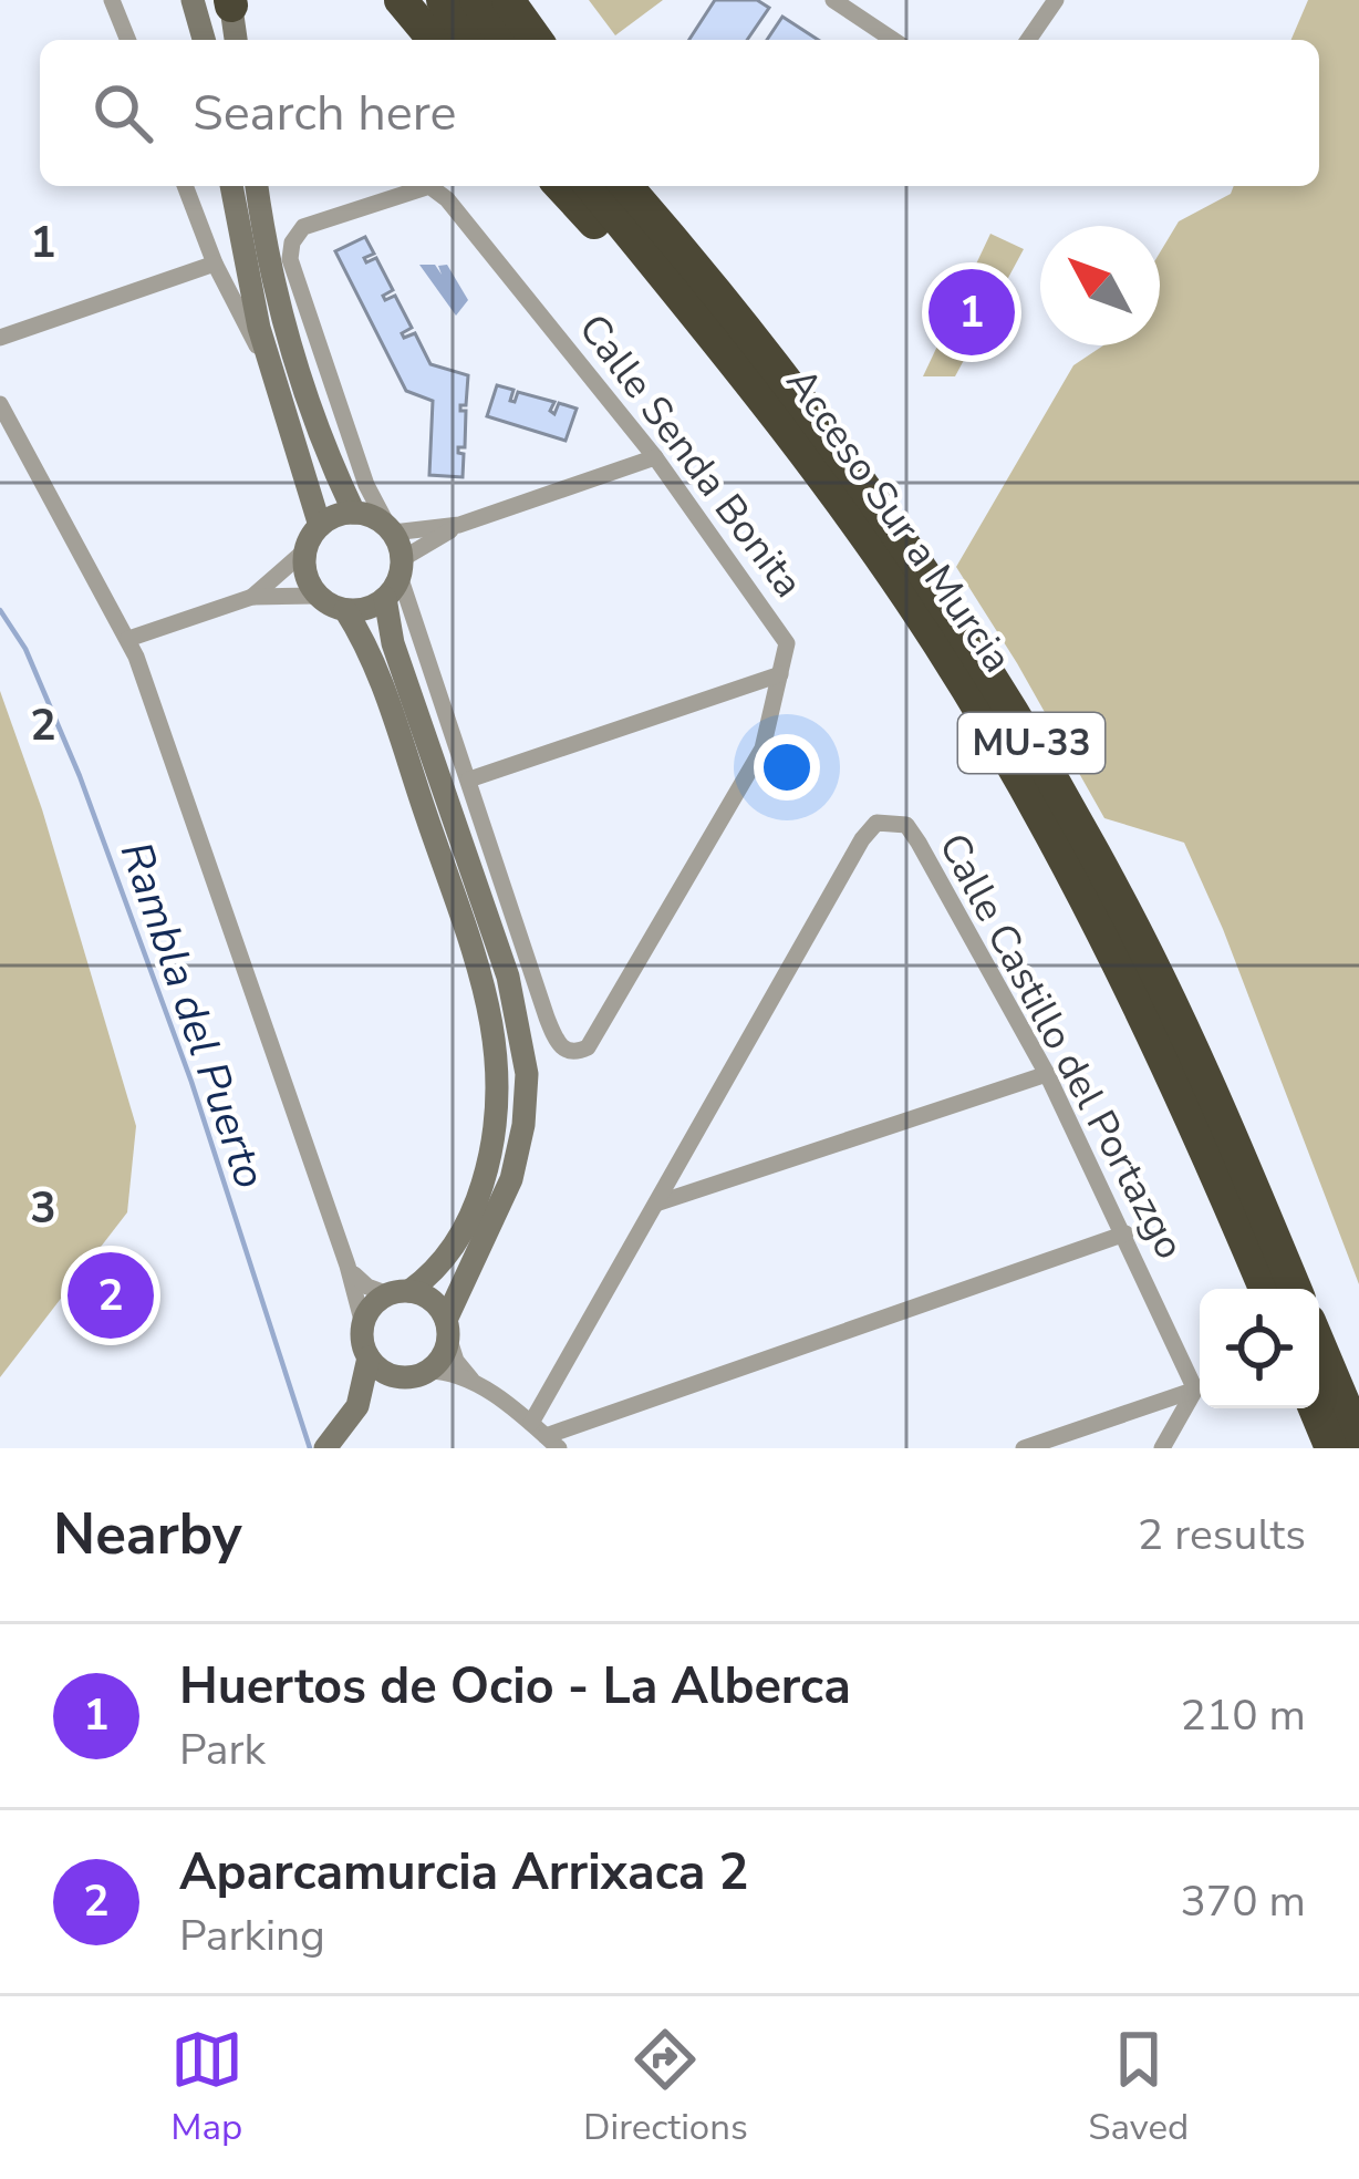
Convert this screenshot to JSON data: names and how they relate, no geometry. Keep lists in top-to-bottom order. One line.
{"streets":{"highway":["Acceso Sur a Murcia","MU-33"],"street":["Calle Senda Bonita","Calle Castillo del Portazgo"]},"water":["Rambla del Puerto"],"north":"top left","page":{"search":"Search here","pins":["1","2"],"heading":["Nearby","2 results"],"list":[{"mark":"1","name":"Huertos de Ocio - La Alberca","note":"Park","value":"210 m"},{"mark":"2","name":"Aparcamurcia Arrixaca 2","note":"Parking","value":"370 m"}],"nav":["Map","Directions","Saved"]},"grid":{"rows":["1","2","3"]}}
